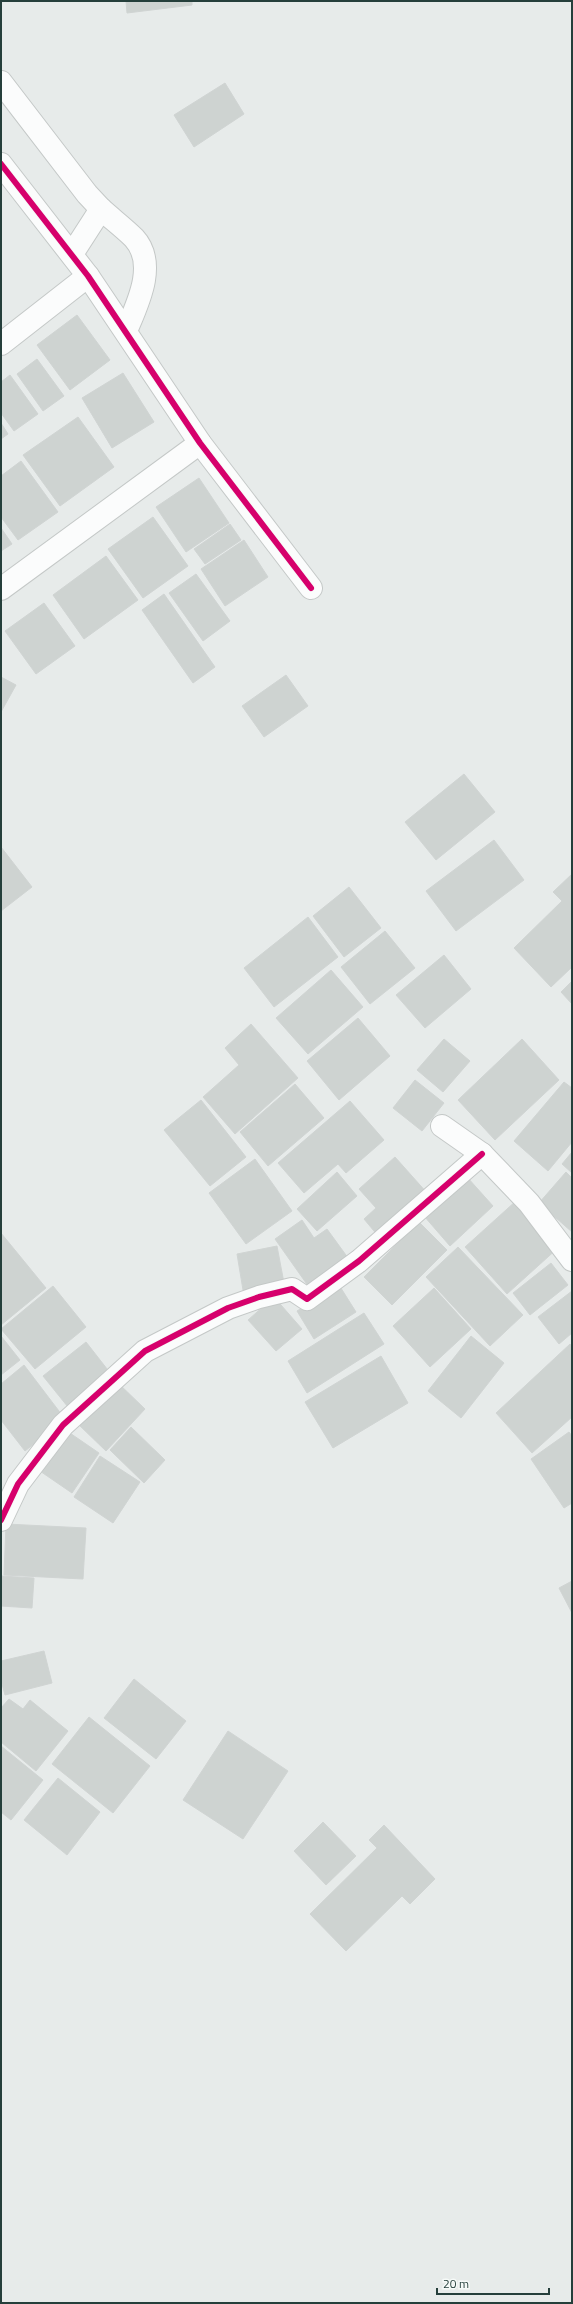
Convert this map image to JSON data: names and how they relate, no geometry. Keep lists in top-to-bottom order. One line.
{"scale_bar":"20 m"}
